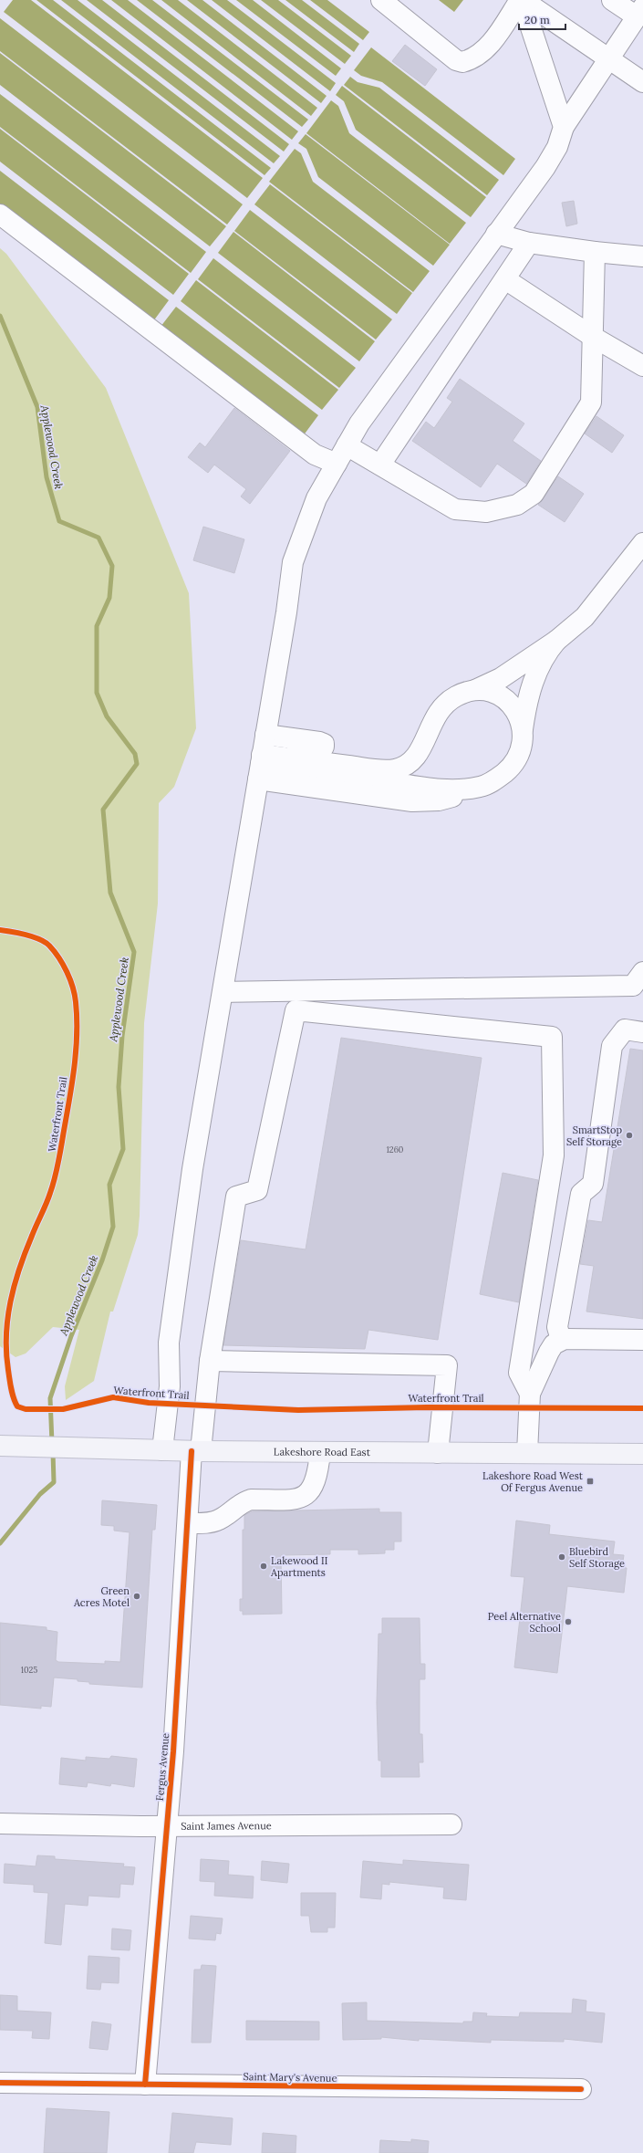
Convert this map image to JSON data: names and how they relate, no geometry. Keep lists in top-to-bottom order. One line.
{"streets":{"main road":["Lakeshore Road East"],"street":["Fergus Avenue","Saint James Avenue","Saint Mary's Avenue"],"cycle path":["Waterfront Trail"]},"crossings":[["Lakeshore Road East","Fergus Avenue"],["Fergus Avenue","Saint James Avenue"],["Fergus Avenue","Saint Mary's Avenue"]],"water":["Applewood Creek"],"places":{"other":["SmartStop Self Storage","Bluebird Self Storage","Lakewood II Apartments","Green Acres Motel","Peel Alternative School"],"transit":["Lakeshore Road West Of Fergus Avenue"]},"house_numbers":["1260","1025"],"scale_bar":"20 m"}
